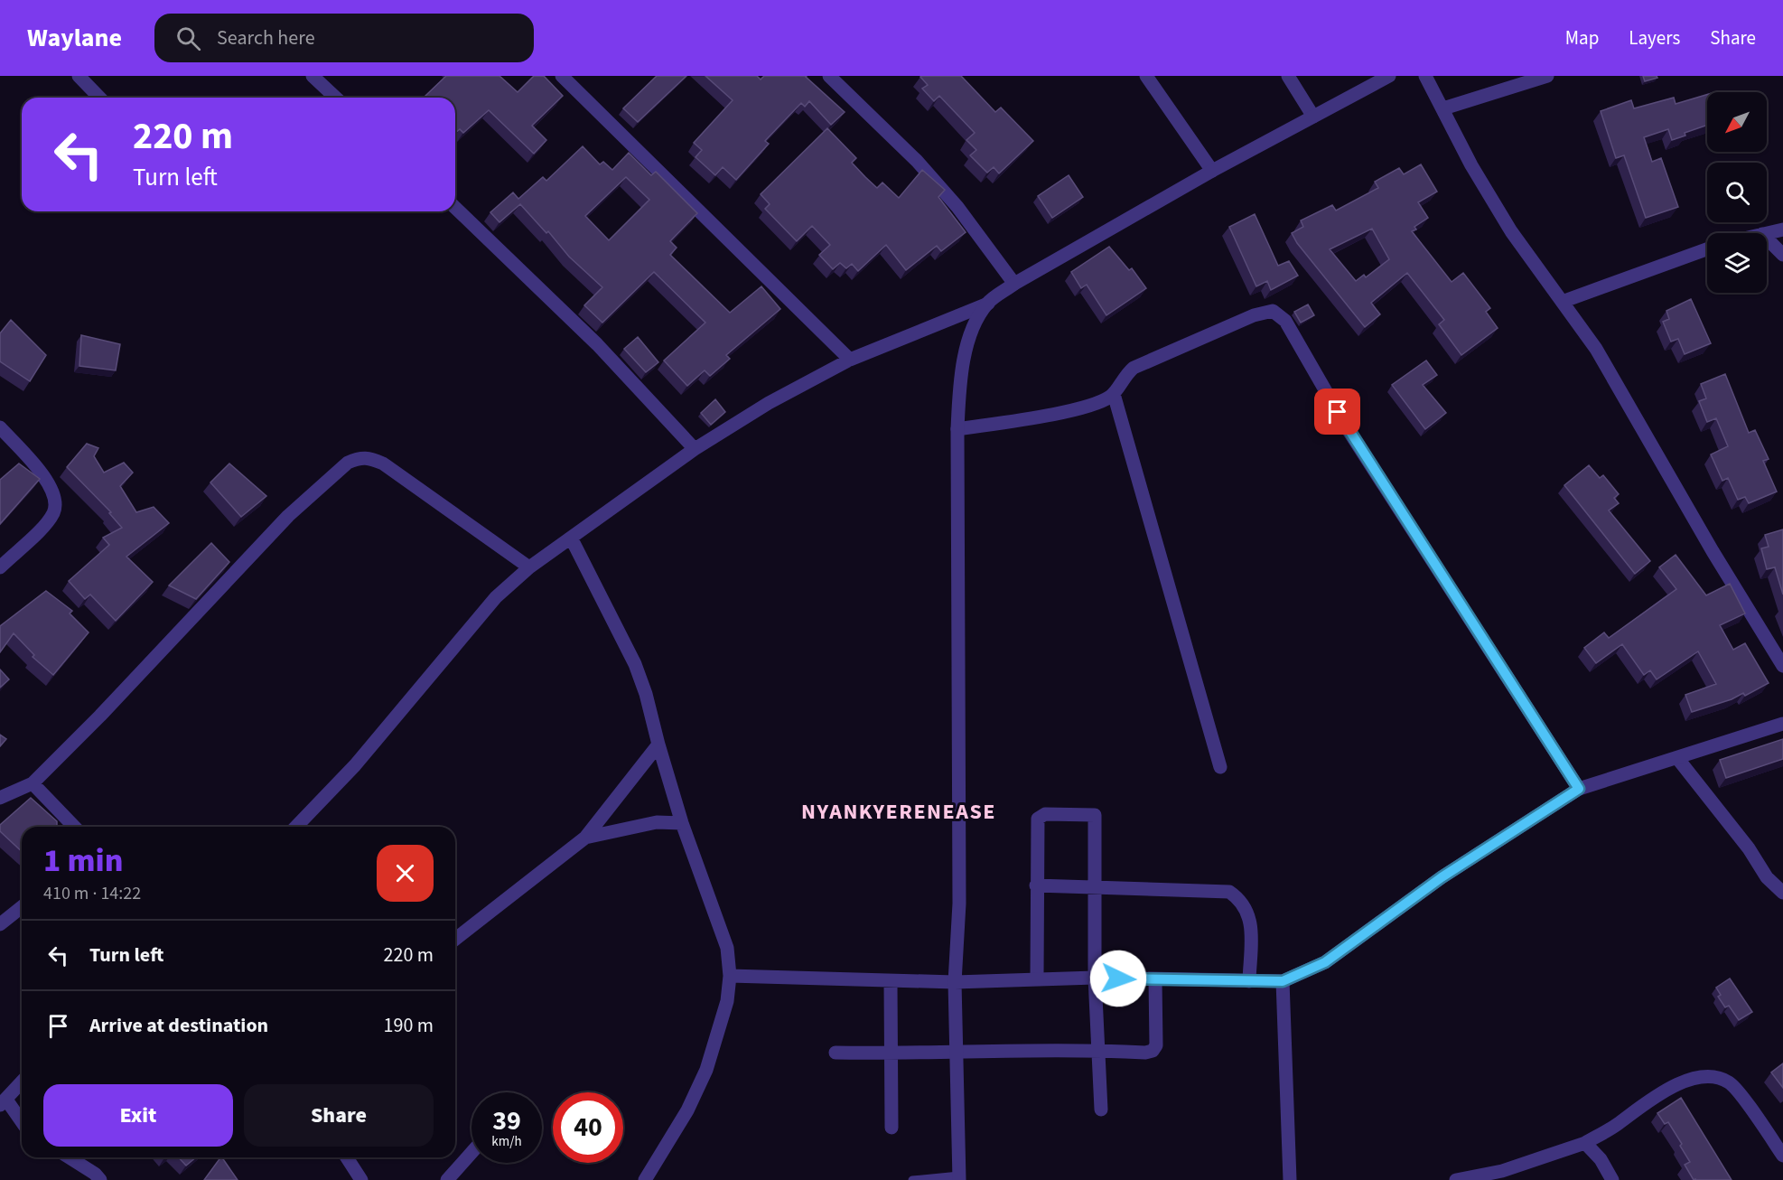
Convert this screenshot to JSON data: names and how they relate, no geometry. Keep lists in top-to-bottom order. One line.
{"districts":["NYANKYERENEASE"],"north":"bottom left","page":{"header":"Waylane","search":"Search here","nav":["Map","Layers","Share"],"turn":["220 m","Turn left"],"heading":["1 min","410 m · 14:22"],"list":[{"name":"Turn left","value":"220 m"},{"name":"Arrive at destination","value":"190 m"}],"buttons":["Exit","Share"],"speed":"39 km/h","limit":"40"}}
